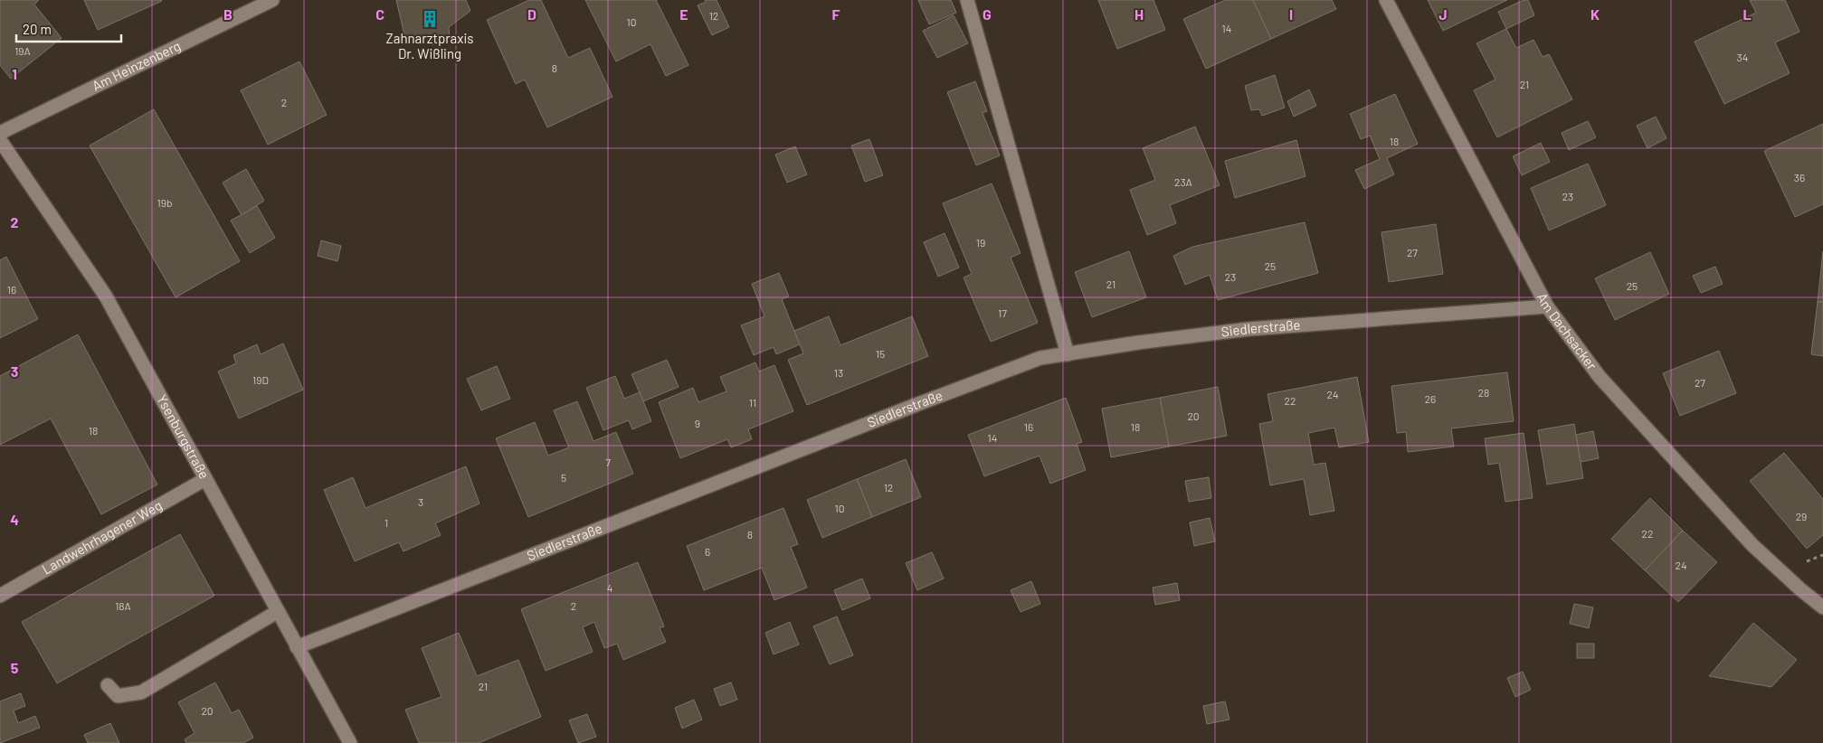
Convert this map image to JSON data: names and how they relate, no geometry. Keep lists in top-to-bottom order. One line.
{"streets":{"street":["Am Heinzenberg","Siedlerstraße","Am Dachsacker","Ysenburgstraße","Landwehrhagener Weg"]},"crossings":[["Siedlerstraße","Am Dachsacker"],["Siedlerstraße","Ysenburgstraße"],["Ysenburgstraße","Landwehrhagener Weg"]],"places":{"building":["Zahnarztpraxis Dr. Wißling"]},"house_numbers":["12","10","14","19A","34","8","21","2","18","36","23A","23","19b","19","27","25","23","21","25","16","17","15","13","19D","27","28","24","26","22","11","20","9","16","18","18","14","7","5","12","3","10","29","1","22","8","6","24","4","18A","2","21","20"],"scale_bar":"20 m","grid":{"columns":["B","C","D","E","F","G","H","I","J","K","L"],"rows":["1","2","3","4","5"]}}
